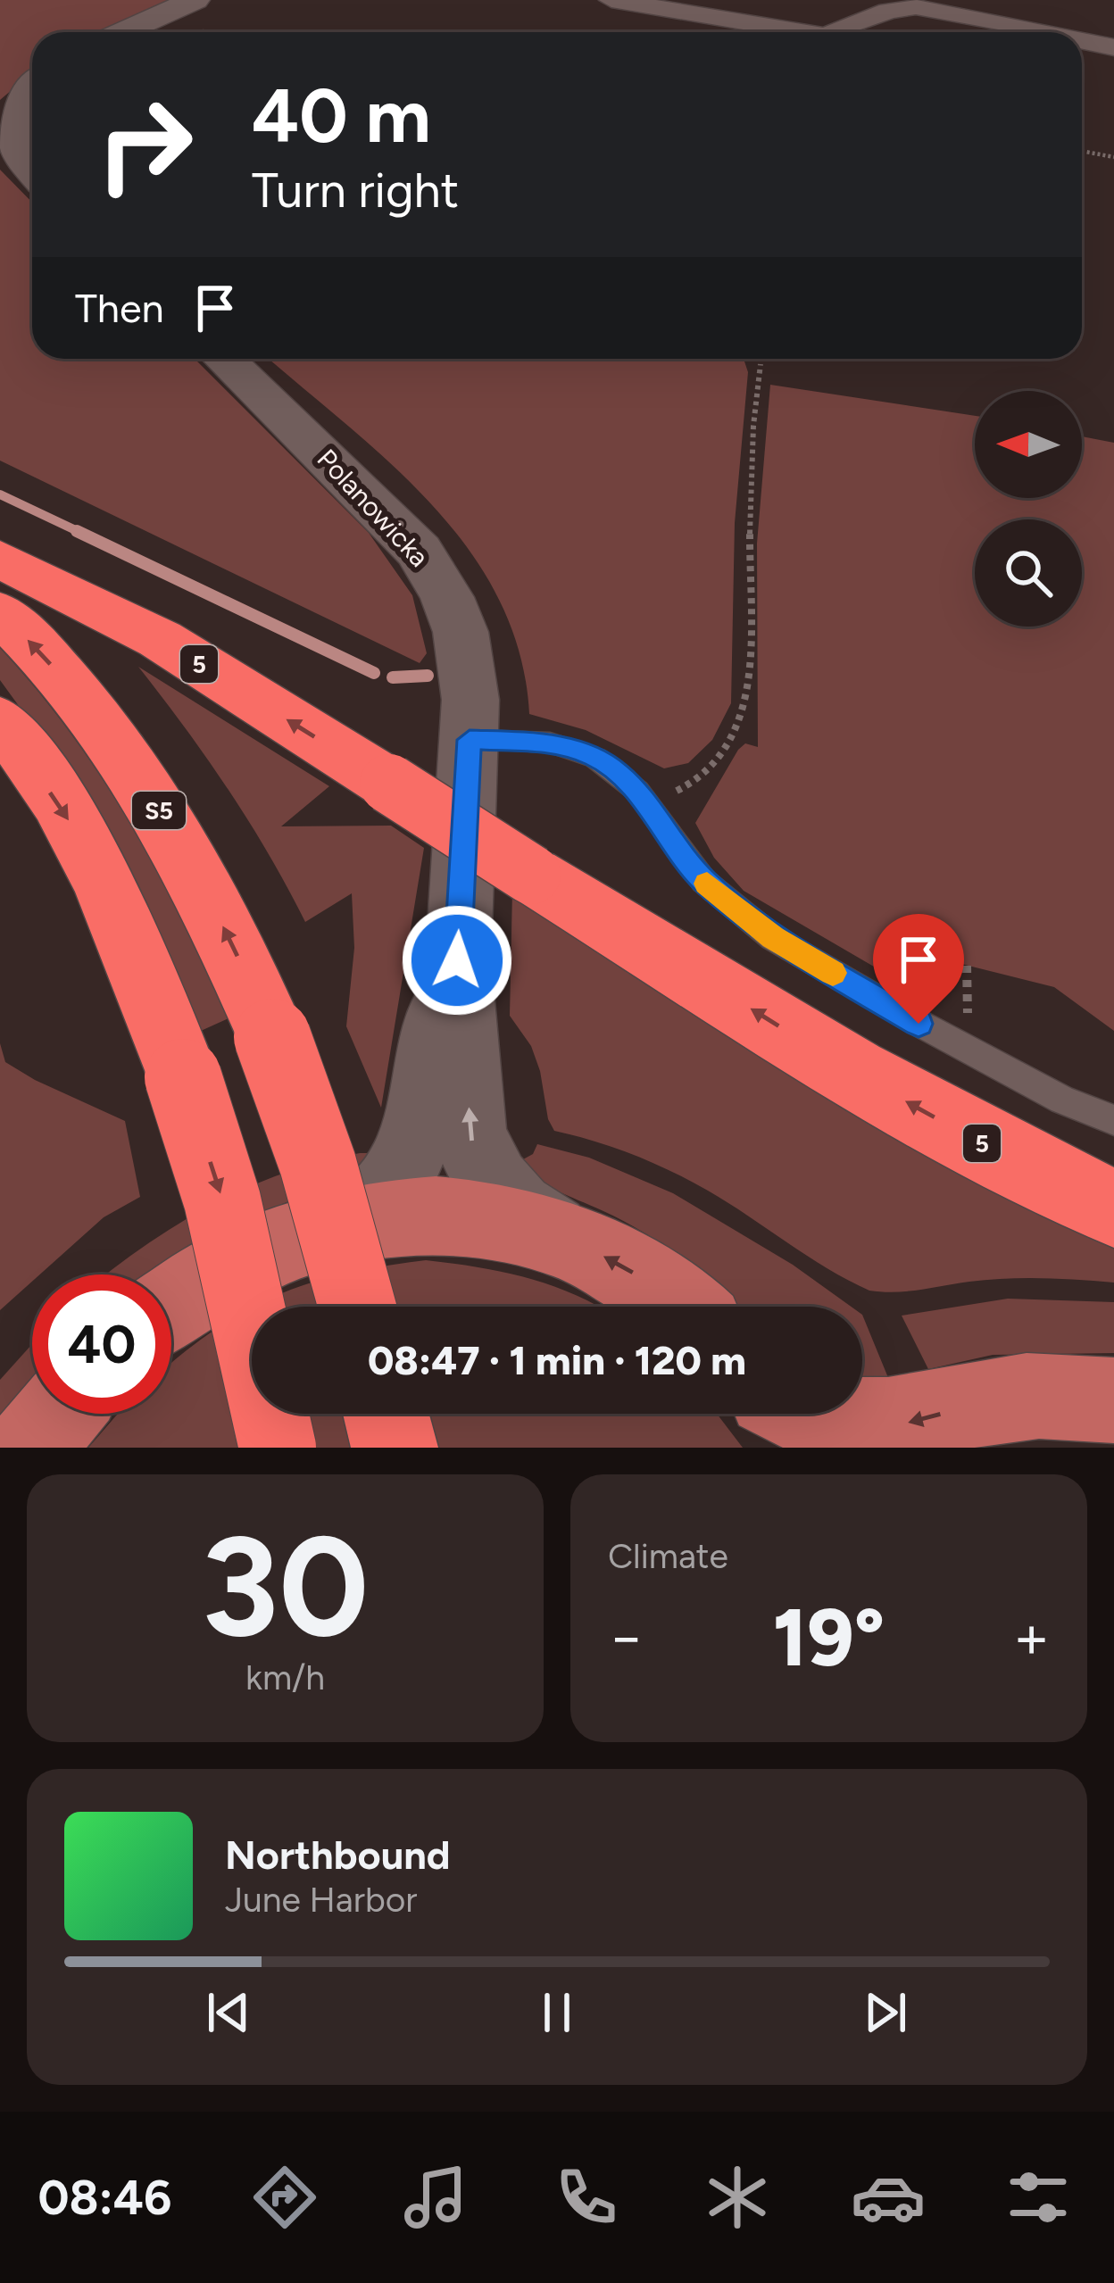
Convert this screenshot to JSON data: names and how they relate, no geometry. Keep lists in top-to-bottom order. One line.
{"streets":{"highway":["5","S5"],"street":["Polanowicka"]},"north":"left","page":{"turn":["40 m","Turn right"],"then":"Then","limit":"40","trip":"08:47 · 1 min · 120 m","tile":[["30","km/h"],"Climate"],"heat":["−","19°","+"],"song":["Northbound","June Harbor"],"tabs":"08:46"}}
